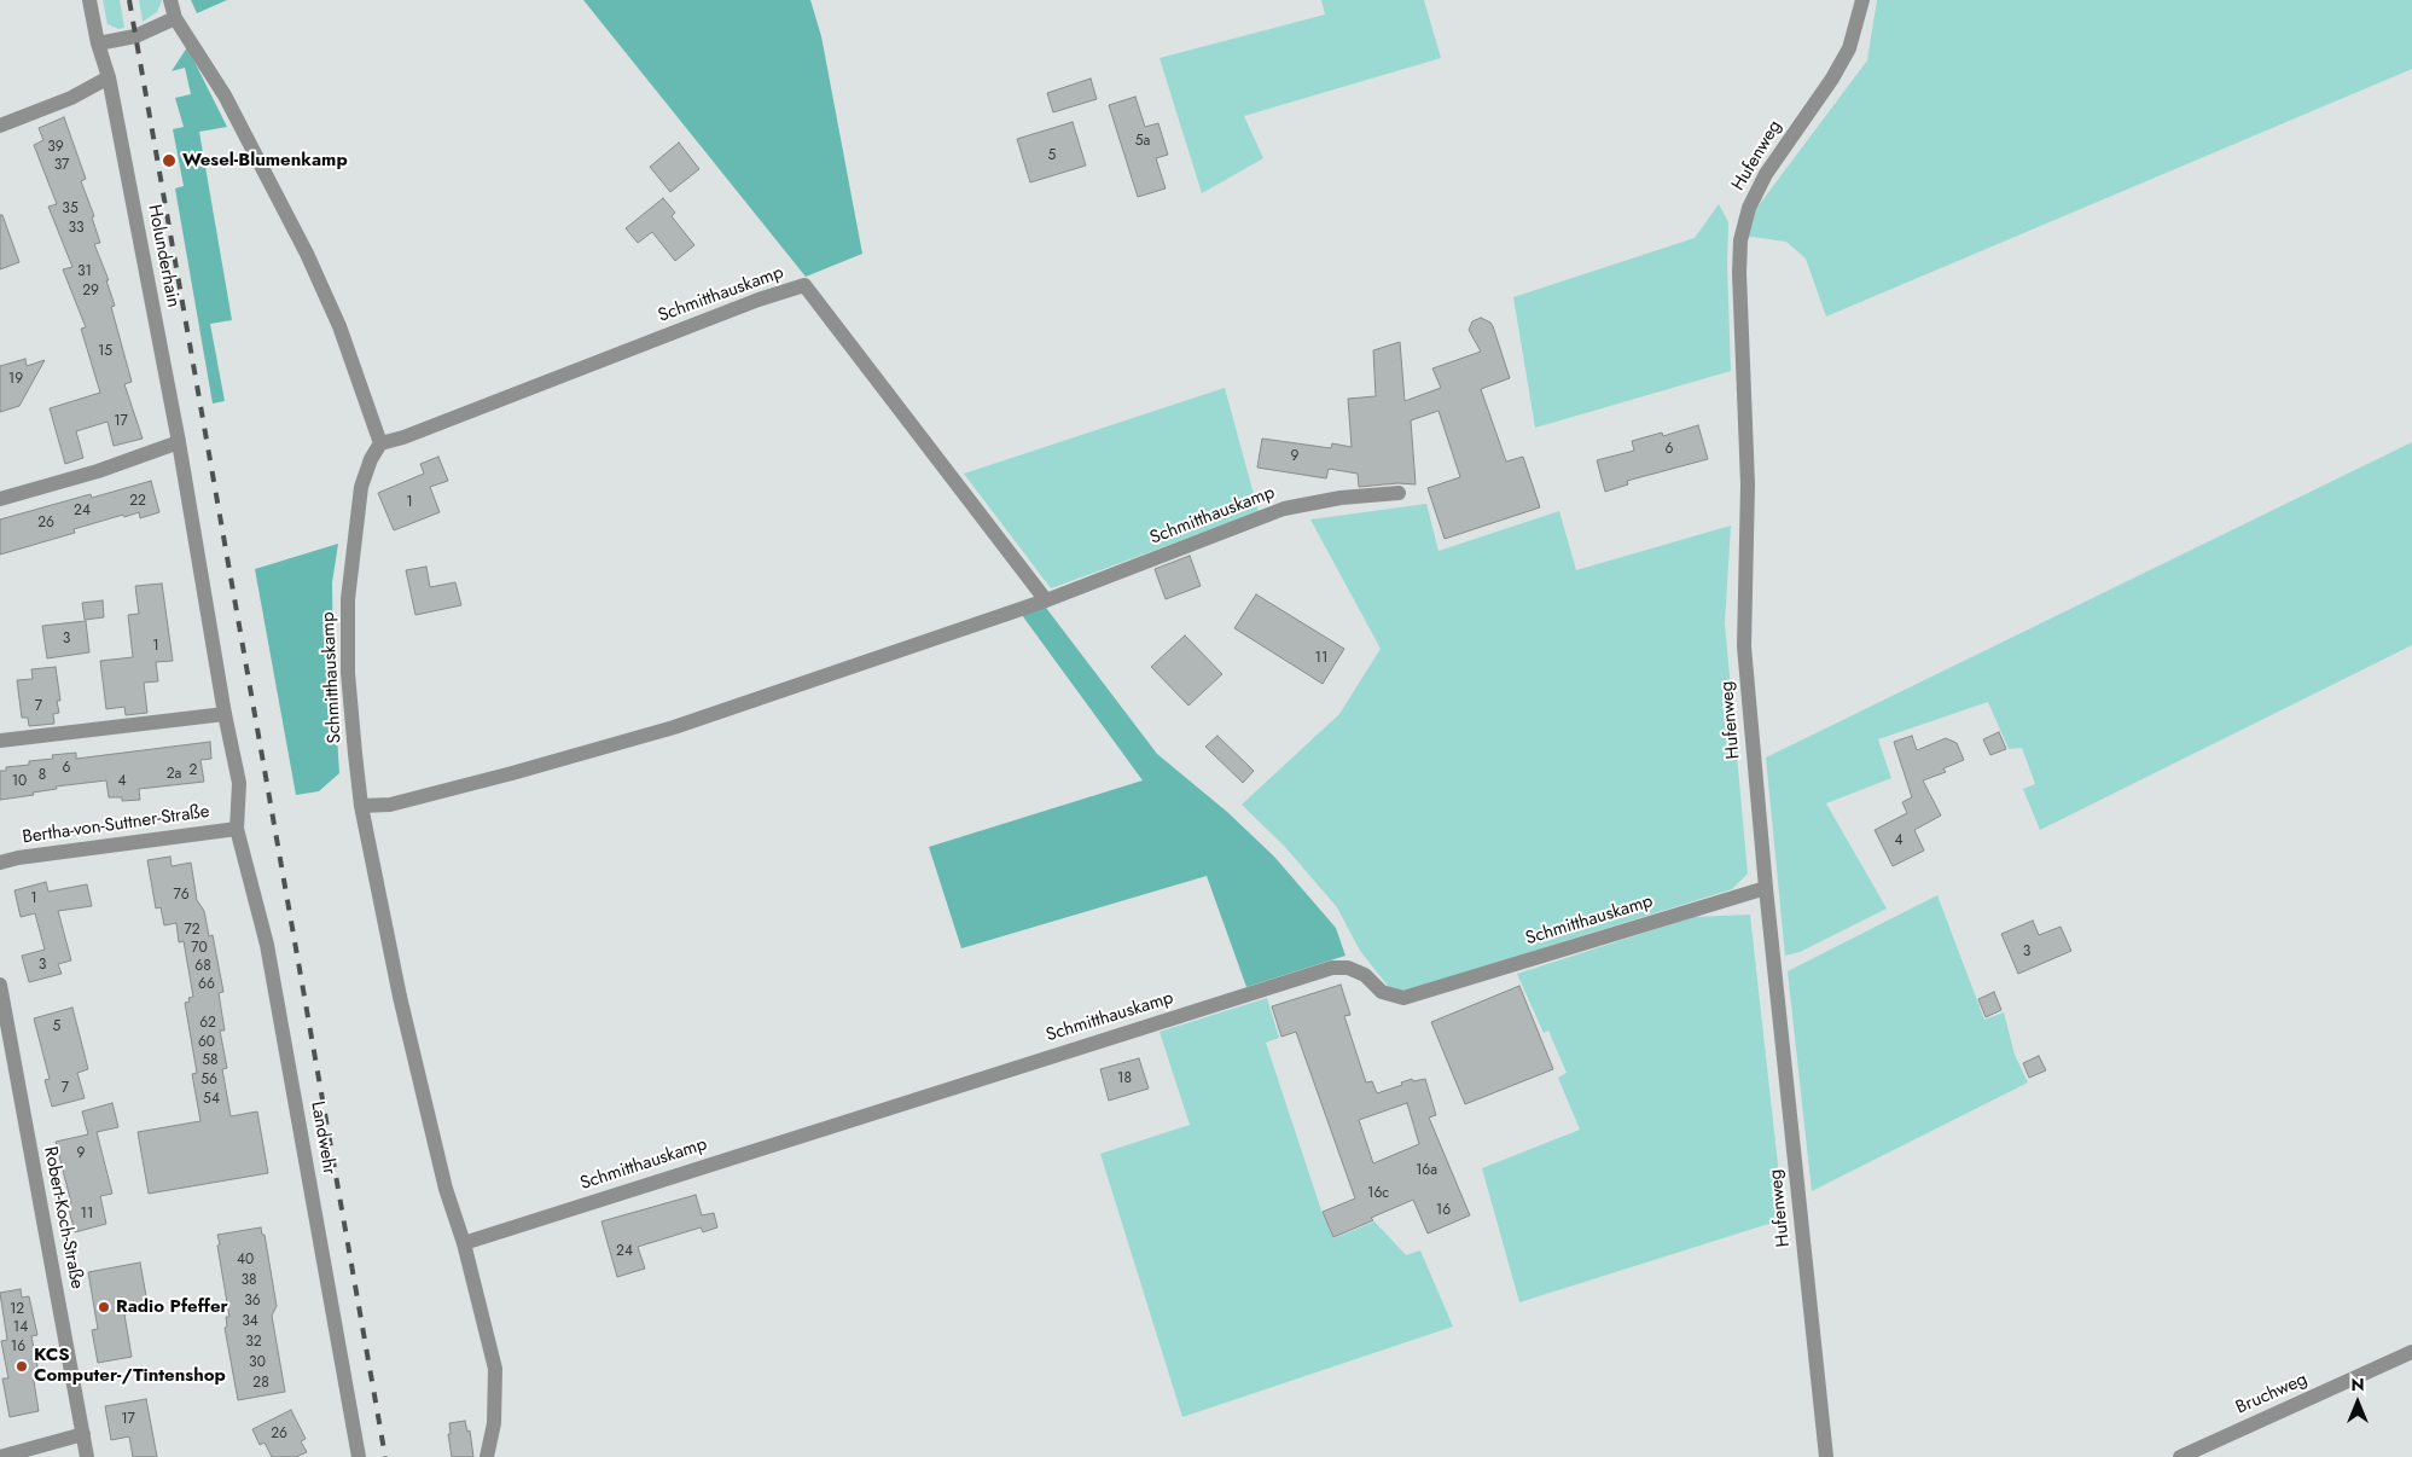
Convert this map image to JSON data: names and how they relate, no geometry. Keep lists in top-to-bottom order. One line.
{"streets":{"street":["Hufenweg","Holunderhain","Schmitthauskamp","Bertha-von-Suttner-Straße","Landwehr","Robert-Koch-Straße","Bruchweg"]},"crossings":[["Hufenweg","Schmitthauskamp"],["Holunderhain","Bertha-von-Suttner-Straße"],["Holunderhain","Landwehr"],["Bertha-von-Suttner-Straße","Landwehr"]],"places":["Wesel-Blumenkamp","Radio Pfeffer","KCS Computer-/Tintenshop"],"house_numbers":["5a","39","5","37","35","33","31","29","15","19","17","6","9","22","1","24","26","3","1","11","7","6","2","2a","8","10","4","4","76","1","72","70","3","3","68","66","62","5","60","58","18","56","7","54","9","16a","16c","16","11","24","40","38","36","12","34","14","32","16","30","28","17","26"],"north":"top"}
